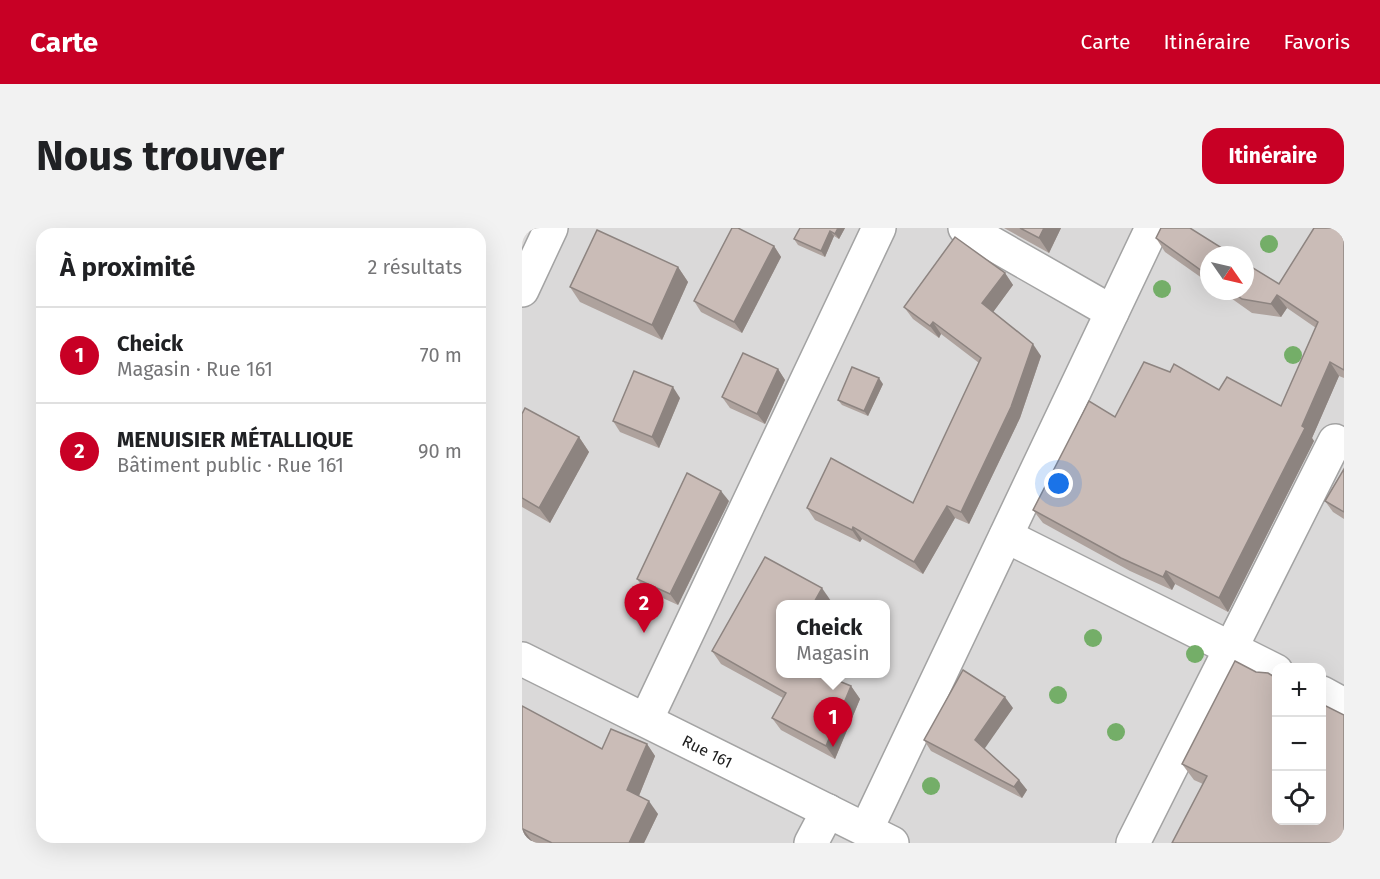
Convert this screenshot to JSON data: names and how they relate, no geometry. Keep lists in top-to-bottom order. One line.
{"streets":{"street":["Rue 161"]},"north":"bottom right","page":{"header":"Carte","nav":["Carte","Itinéraire","Favoris"],"buttons":"Itinéraire","title":"Nous trouver","heading":["À proximité","2 résultats"],"list":[{"mark":"1","name":"Cheick","note":"Magasin · Rue 161","value":"70 m"},{"mark":"2","name":"MENUISIER MÉTALLIQUE","note":"Bâtiment public · Rue 161","value":"90 m"}],"pins":["2","1"],"popup":["Cheick","Magasin"],"map_buttons":["+","−"]}}
